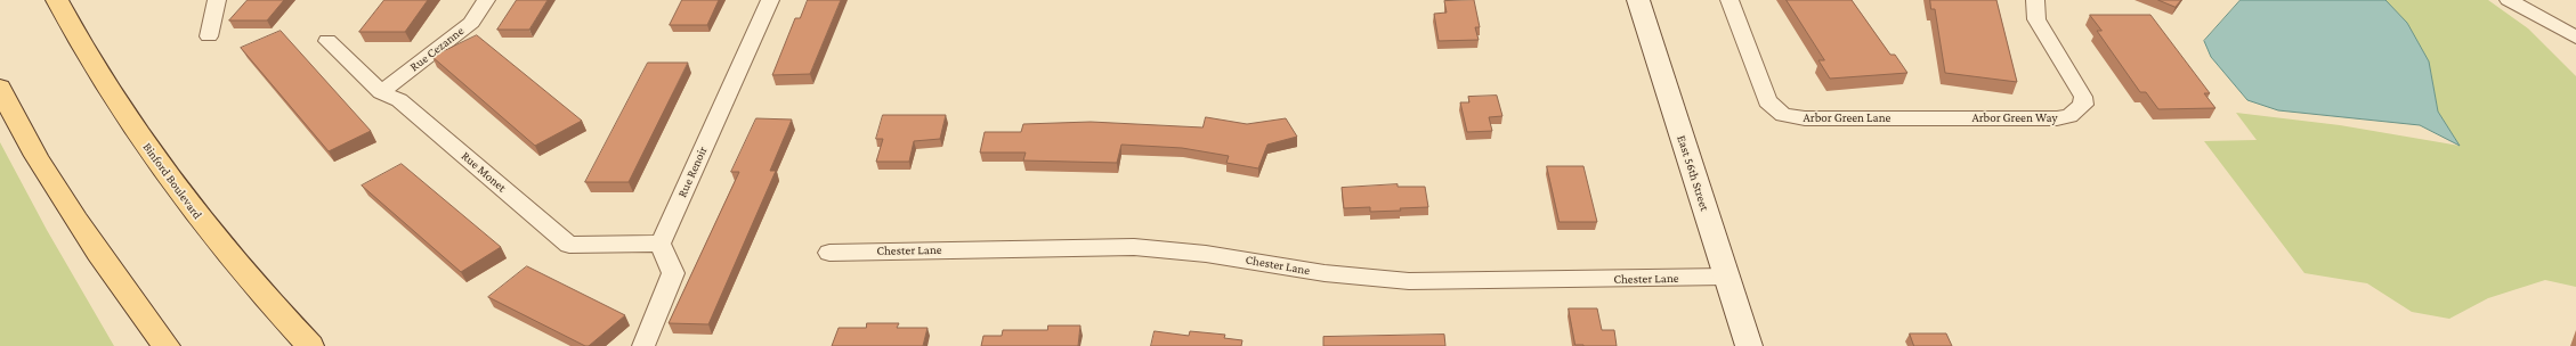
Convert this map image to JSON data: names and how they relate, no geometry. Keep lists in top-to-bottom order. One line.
{"streets":{"main road":["Binford Boulevard"],"street":["Rue Cezanne","Arbor Green Lane","Arbor Green Way","Rue Monet","Rue Renoir","East 56th Street","Chester Lane"]},"crossings":[["Rue Cezanne","Rue Monet"],["Arbor Green Lane","Arbor Green Way"],["Rue Monet","Rue Renoir"],["East 56th Street","Chester Lane"]]}
